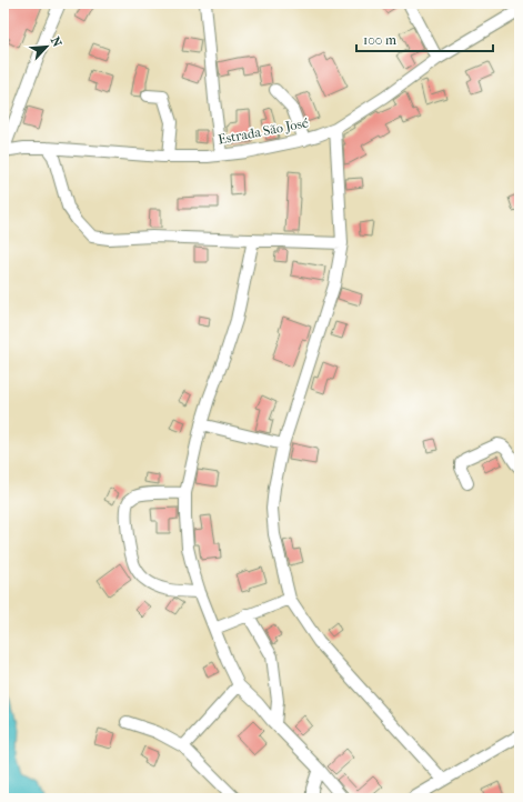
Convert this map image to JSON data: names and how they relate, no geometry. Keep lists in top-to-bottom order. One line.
{"streets":{"street":["Estrada São José"]},"scale_bar":"100 m","north":"top right"}
